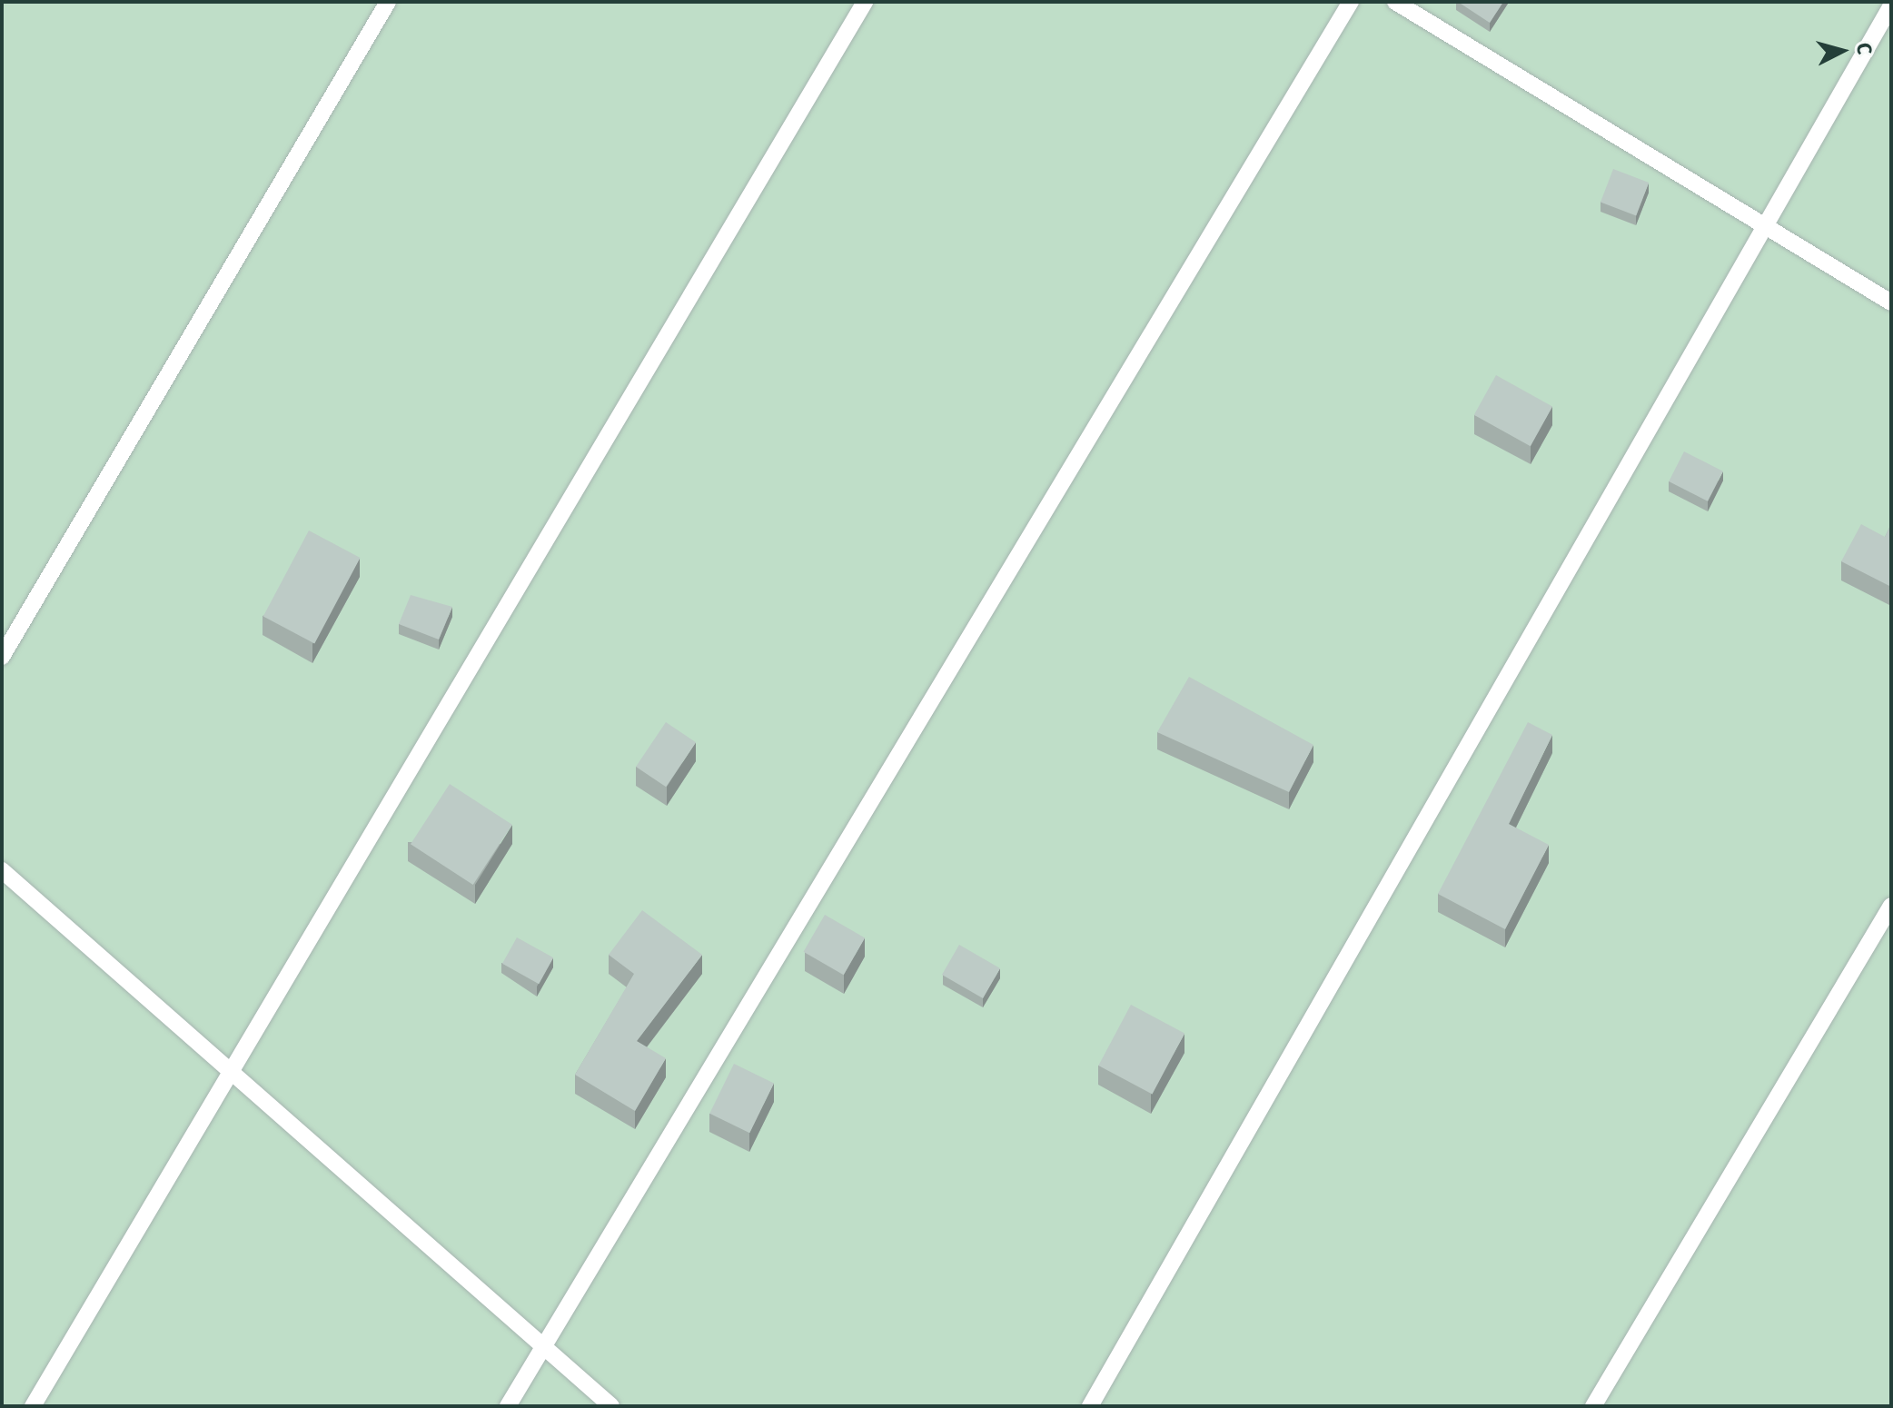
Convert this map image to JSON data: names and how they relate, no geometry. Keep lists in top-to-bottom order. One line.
{"north":"right"}
